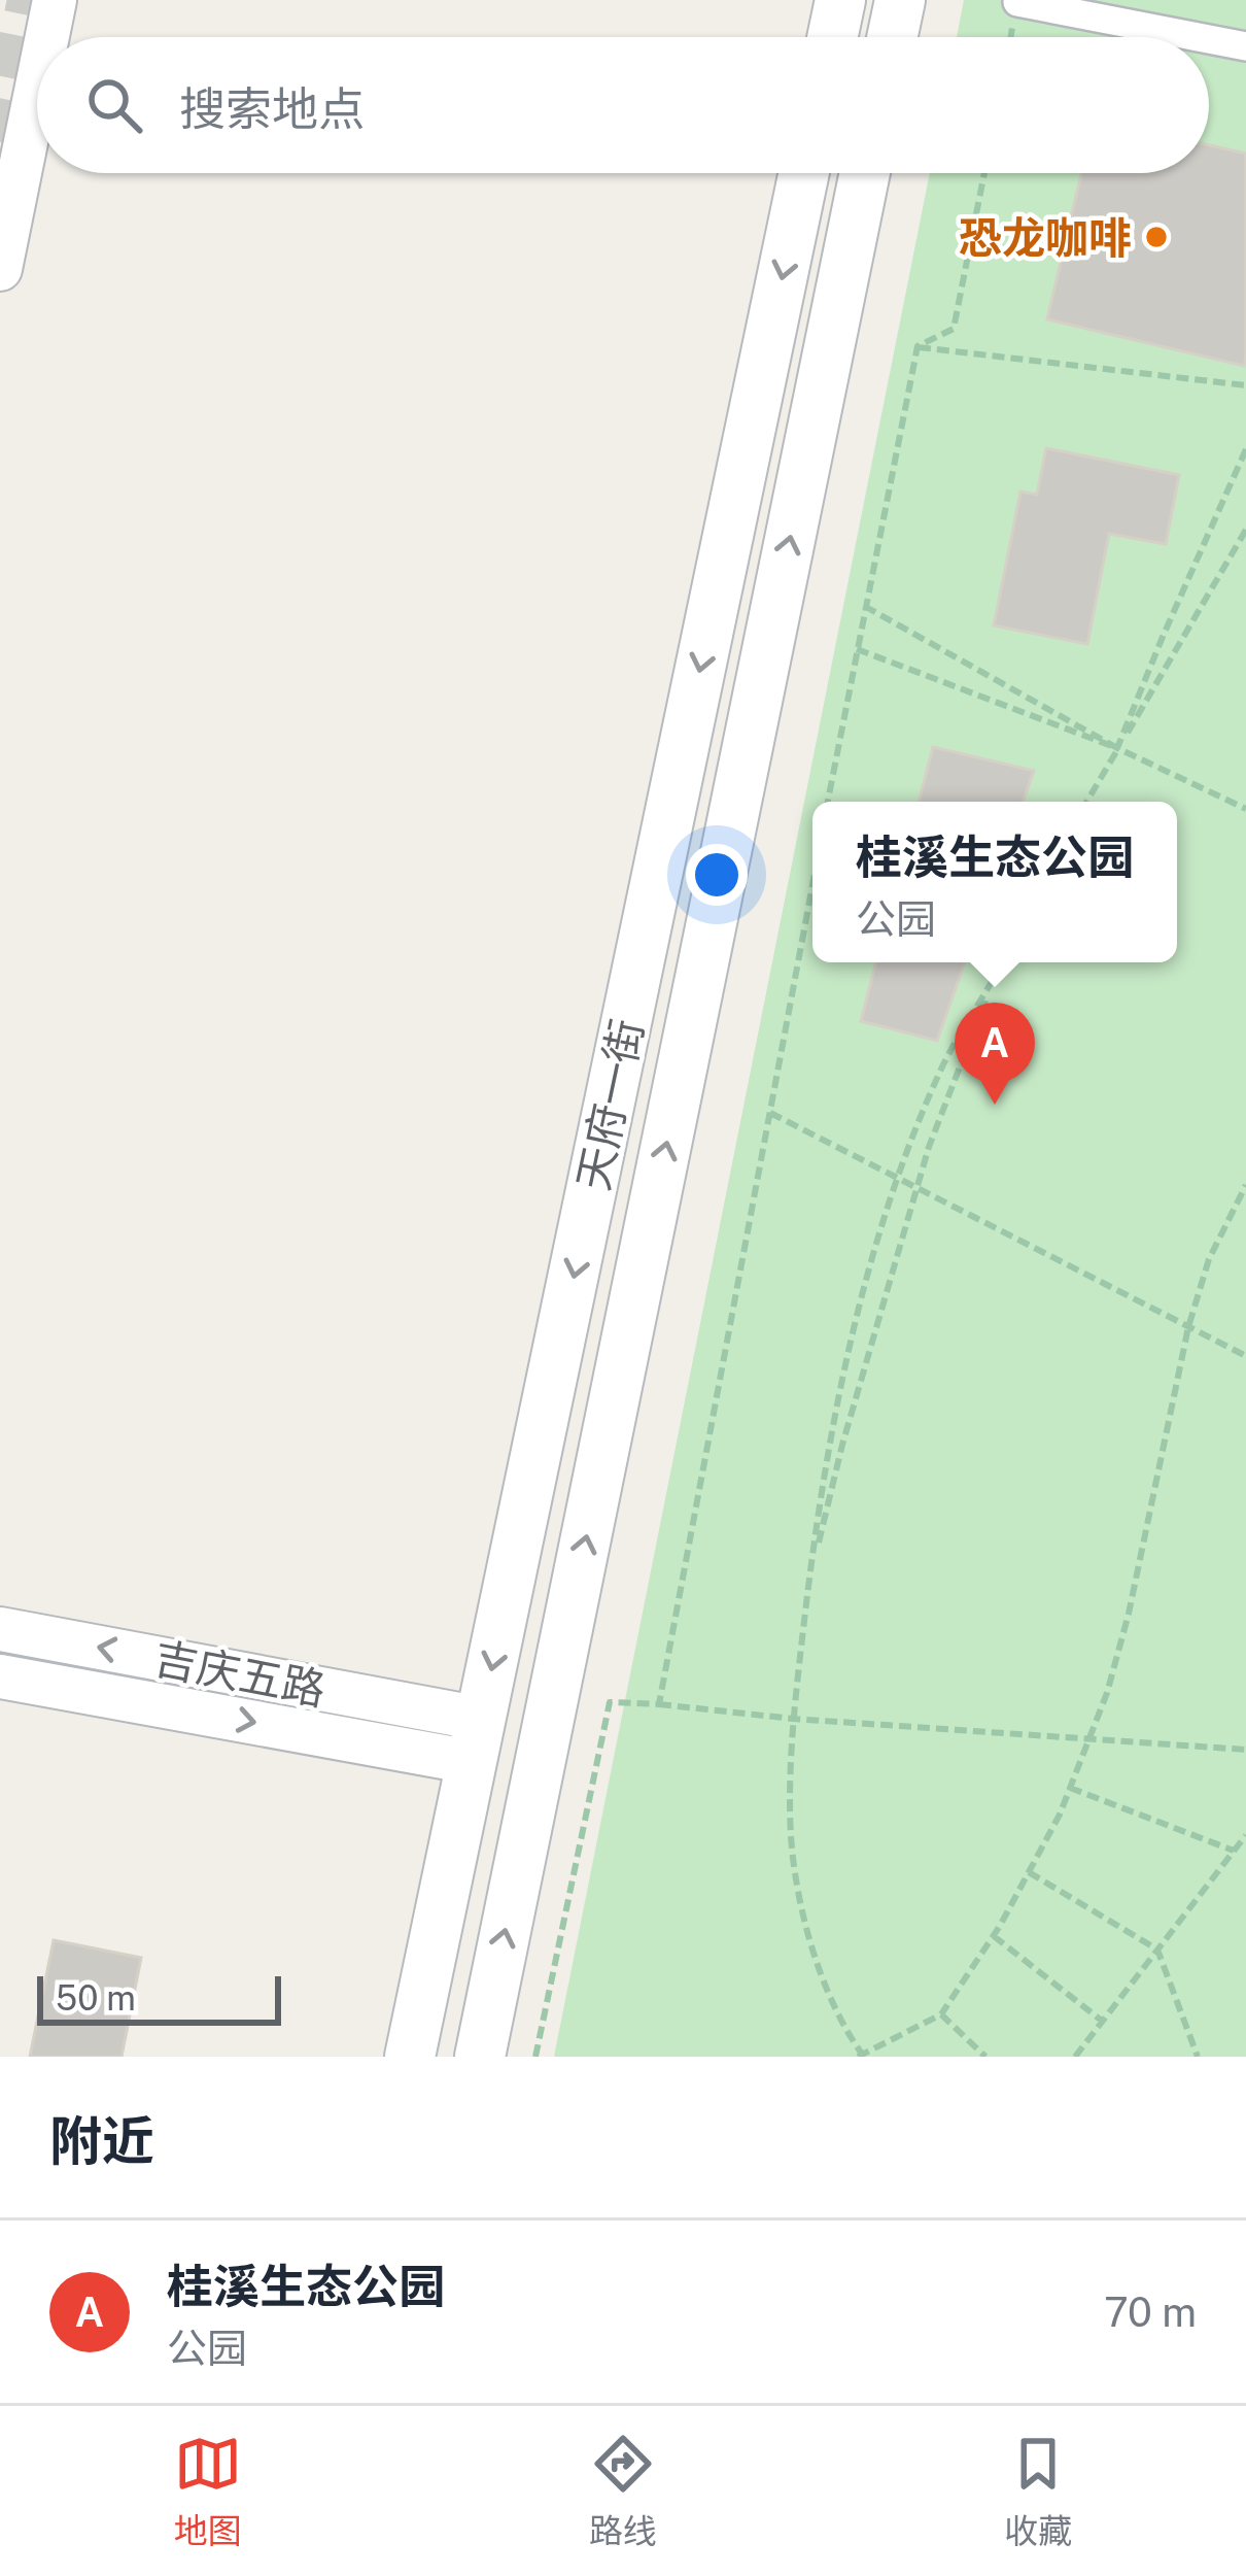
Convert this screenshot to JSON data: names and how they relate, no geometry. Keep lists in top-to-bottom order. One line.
{"streets":{"main road":["天府一街"],"street":["吉庆五路"]},"crossings":[["天府一街","吉庆五路"]],"places":["恐龙咖啡"],"scale_bar":"50 m","page":{"search":"搜索地点","popup":["桂溪生态公园","公园"],"pins":"A","scale":"50 m","heading":"附近","list":[{"mark":"A","name":"桂溪生态公园","note":"公园","value":"70 m"}],"nav":["地图","路线","收藏"]}}
